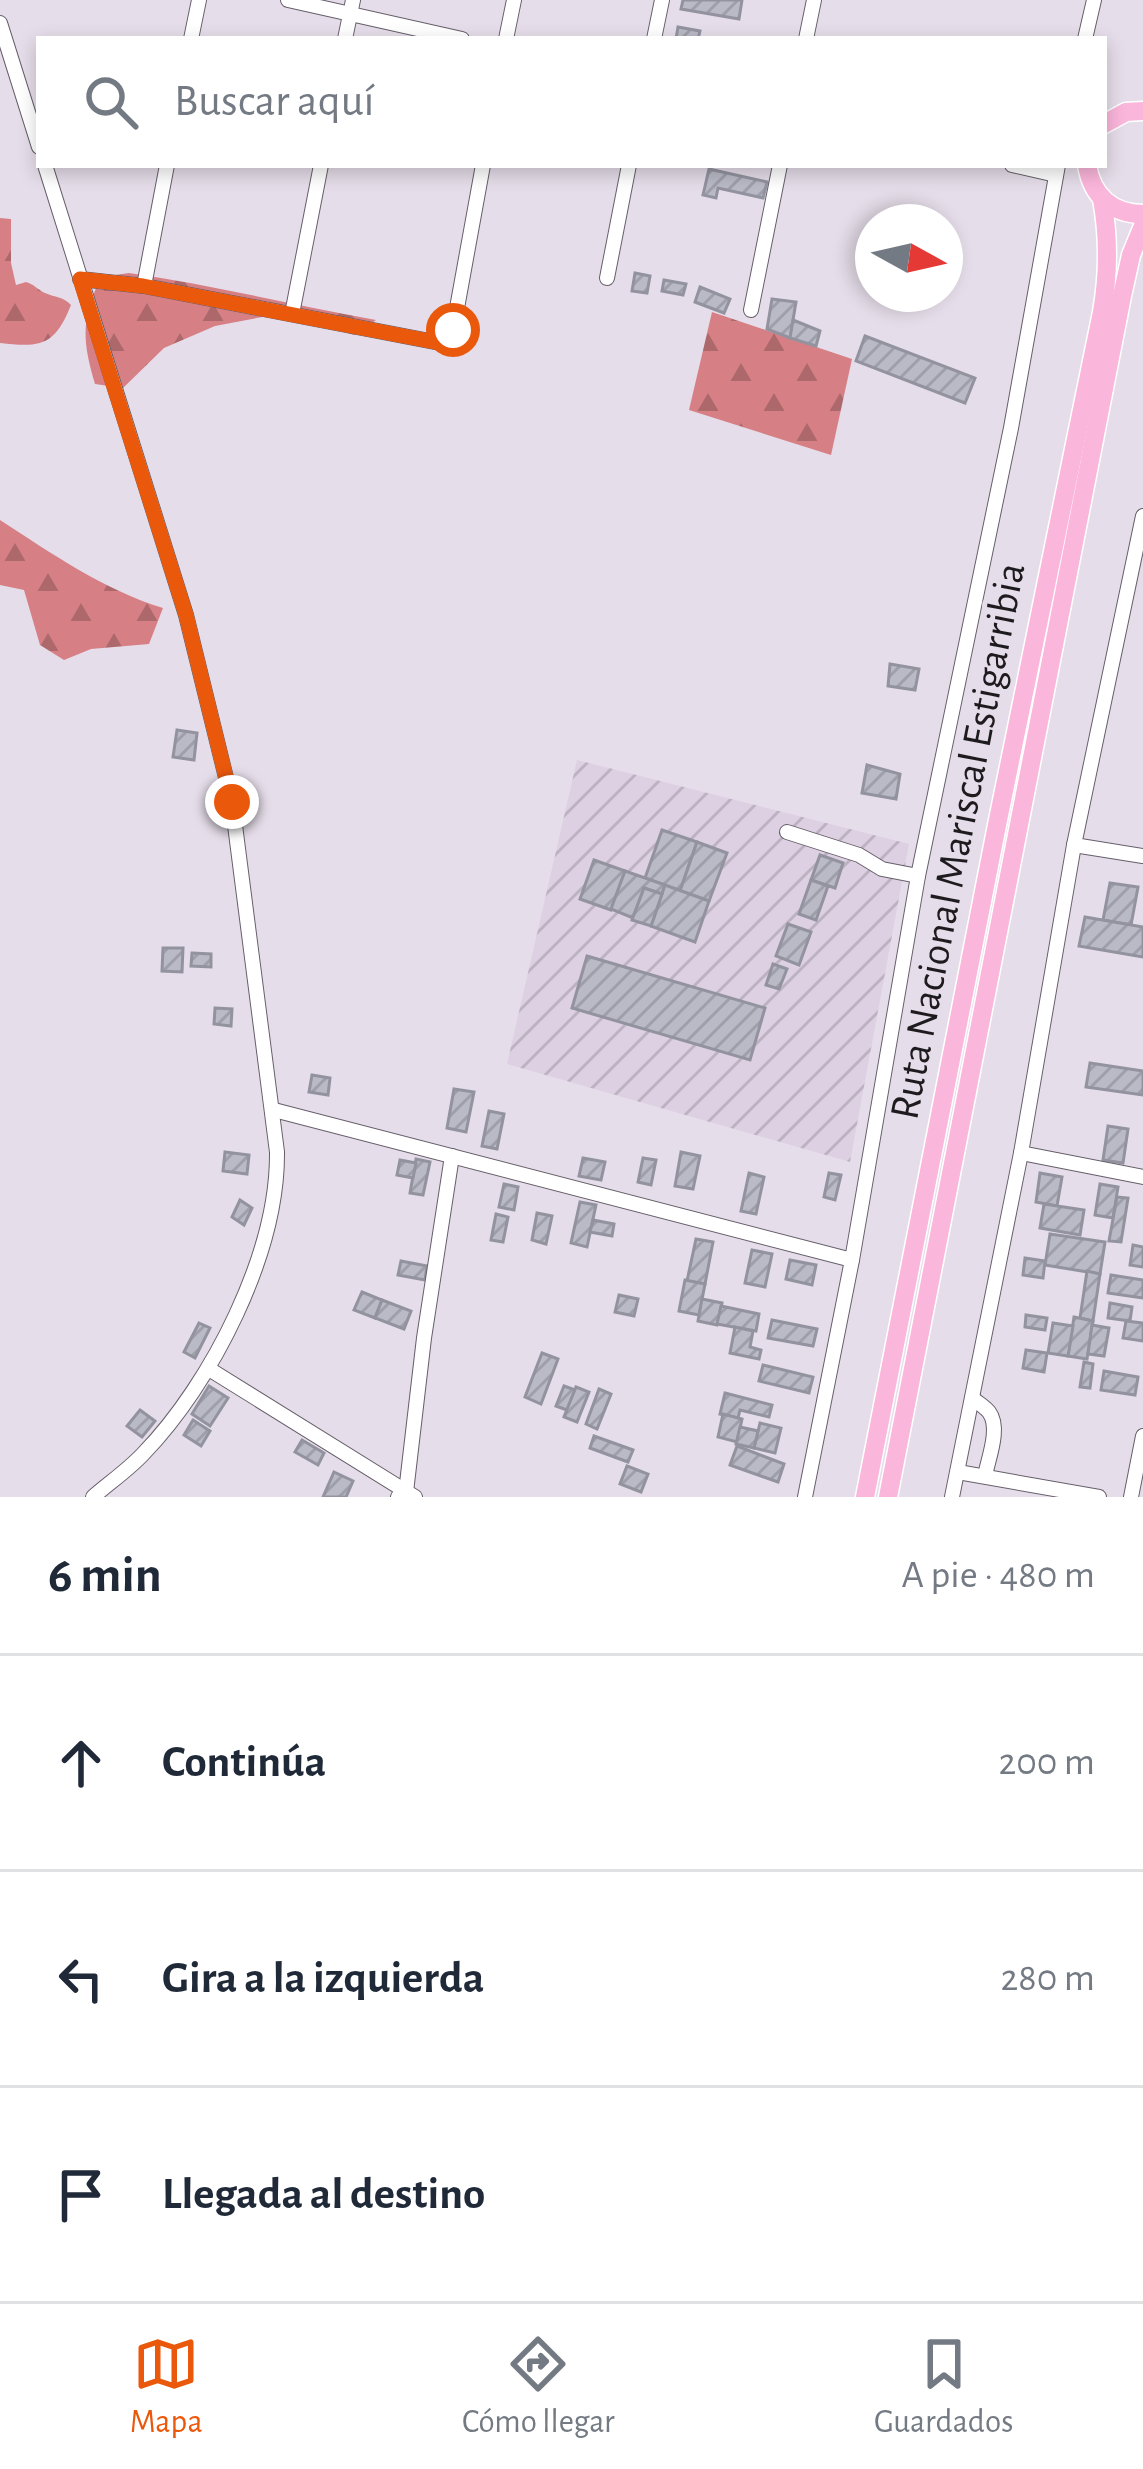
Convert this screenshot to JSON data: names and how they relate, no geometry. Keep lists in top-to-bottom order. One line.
{"streets":{"highway":["Ruta Nacional Mariscal Estigarribia"]},"north":"right","page":{"search":"Buscar aquí","heading":["6 min","A pie · 480 m"],"list":[["Continúa","200 m"],["Gira a la izquierda","280 m"],"Llegada al destino"],"nav":["Mapa","Cómo llegar","Guardados"]}}
